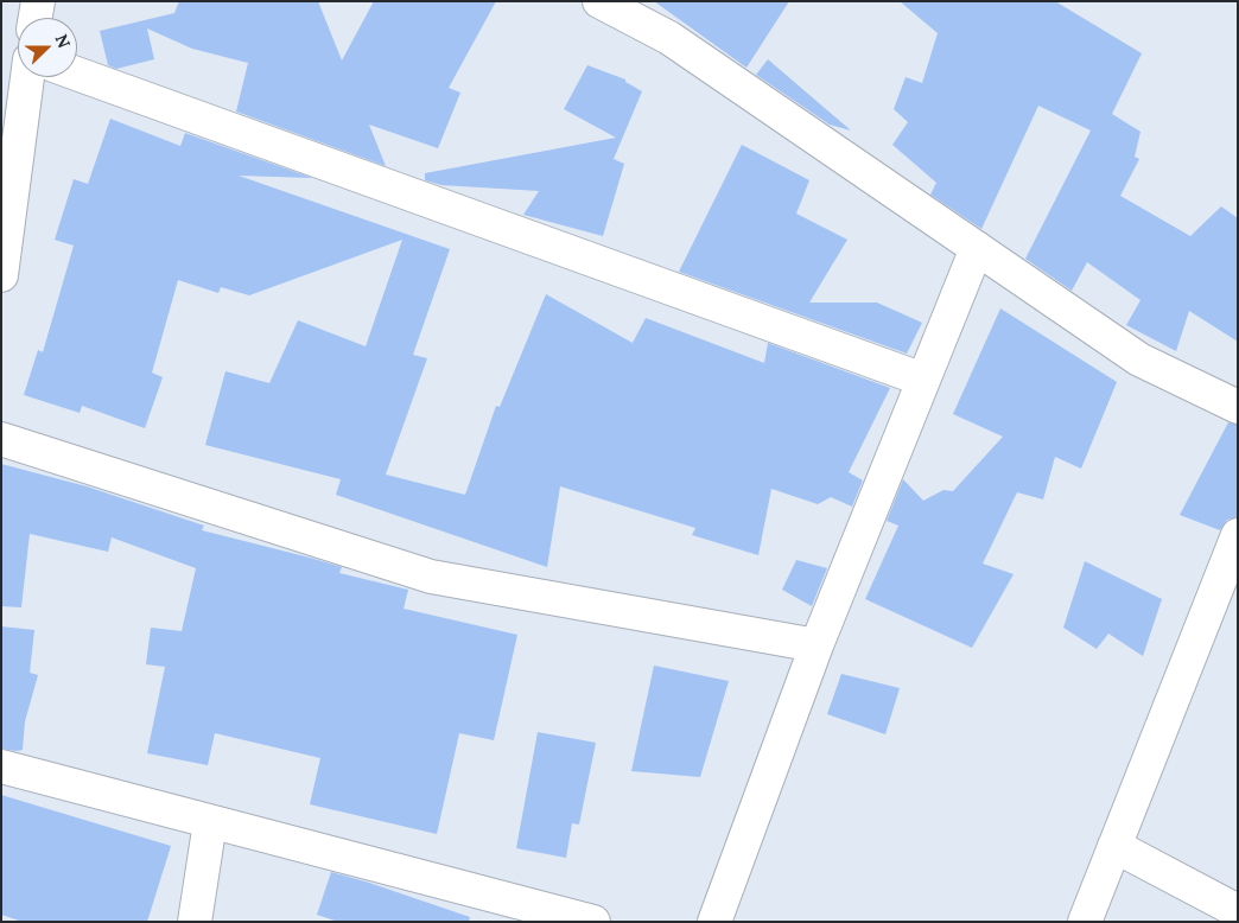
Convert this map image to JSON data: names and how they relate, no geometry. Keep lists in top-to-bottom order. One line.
{"north":"right"}
